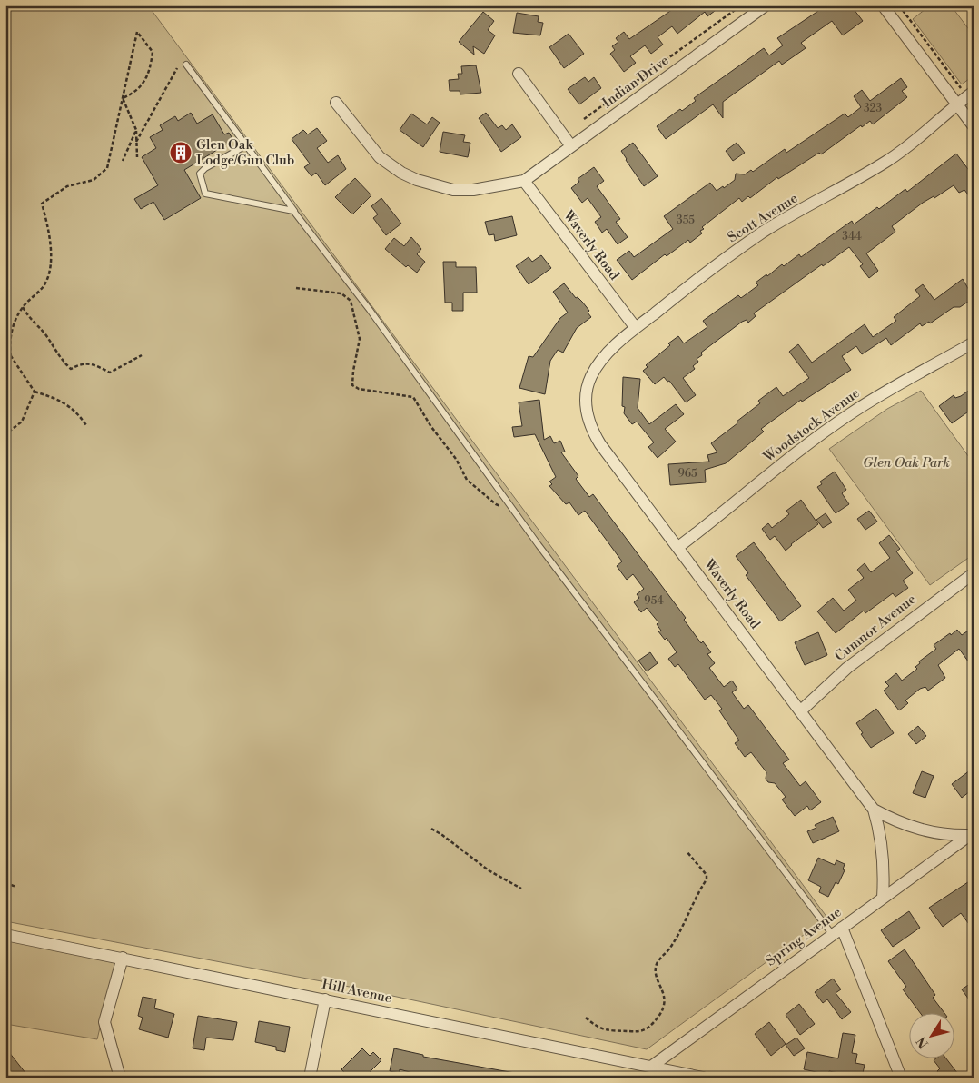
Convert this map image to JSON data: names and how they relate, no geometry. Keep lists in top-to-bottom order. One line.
{"streets":{"street":["Indian Drive","Scott Avenue","Waverly Road","Woodstock Avenue","Cumnor Avenue","Spring Avenue","Hill Avenue"]},"crossings":[["Indian Drive","Waverly Road"],["Scott Avenue","Waverly Road"],["Waverly Road","Woodstock Avenue"],["Waverly Road","Cumnor Avenue"],["Waverly Road","Spring Avenue"],["Spring Avenue","Hill Avenue"]],"parks":["Glen Oak Park"],"places":{"building":["Glen Oak Lodge/Gun Club"]},"house_numbers":["323","355","344","965","954"],"north":"bottom left"}
